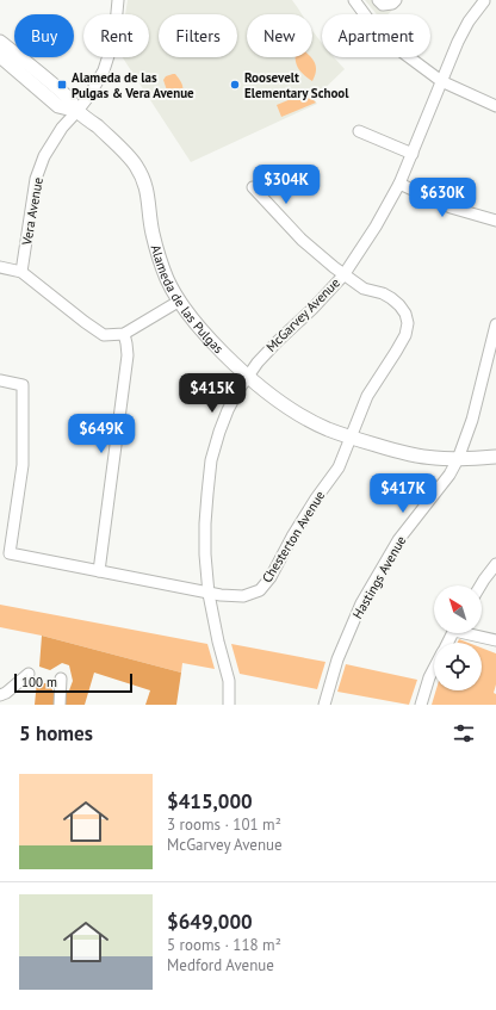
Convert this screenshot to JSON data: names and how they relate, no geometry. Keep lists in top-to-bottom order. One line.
{"streets":{"main road":["Alameda de las Pulgas"],"street":["Vera Avenue","McGarvey Avenue","Chesterton Avenue","Hastings Avenue"]},"crossings":[["Vera Avenue","Alameda de las Pulgas"],["Alameda de las Pulgas","McGarvey Avenue"],["Alameda de las Pulgas","Chesterton Avenue"],["Alameda de las Pulgas","Hastings Avenue"],["McGarvey Avenue","Chesterton Avenue"]],"places":{"transit":["Alameda de las Pulgas & Vera Avenue"],"other":["Roosevelt Elementary School"]},"scale_bar":"100 m","north":"top left","page":{"chip":["Buy","Rent","Filters","New","Apartment"],"price":["$304K","$630K","$415K","$649K","$417K"],"scale":"100 m","heading":"5 homes","list":[{"name":"$415,000","note":"3 rooms · 101 m² · McGarvey Avenue"},{"name":"$649,000","note":"5 rooms · 118 m² · Medford Avenue"}]}}
